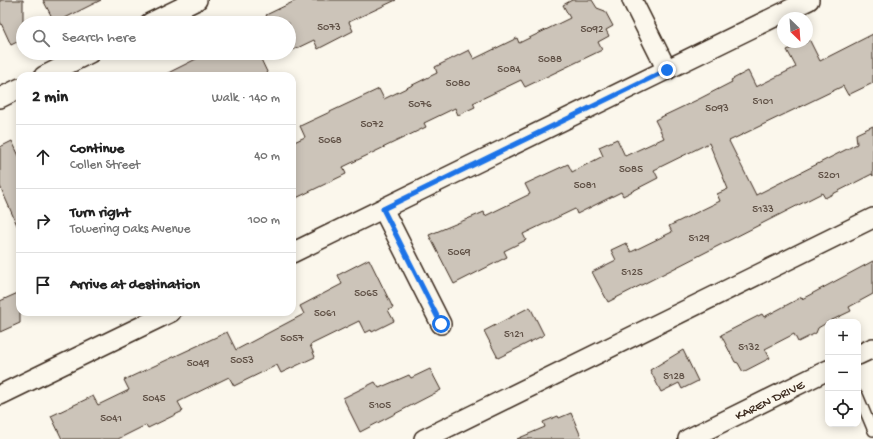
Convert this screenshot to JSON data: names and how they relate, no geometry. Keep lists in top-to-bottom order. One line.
{"streets":{"street":["KAREN DRIVE"]},"house_numbers":["5073","5092","5088","5084","5080","5101","5076","5093","5072","5068","5085","5201","5081","5133","5129","5069","5125","5065","5061","5121","5057","5132","5053","5049","5128","5045","5105","5041"],"north":"bottom right","page":{"search":"Search here","heading":["2 min","Walk · 140 m"],"list":[["Continue","Collen Street","40 m"],["Turn right","Towering Oaks Avenue","100 m"],"Arrive at destination"],"map_buttons":["+","−"]}}
